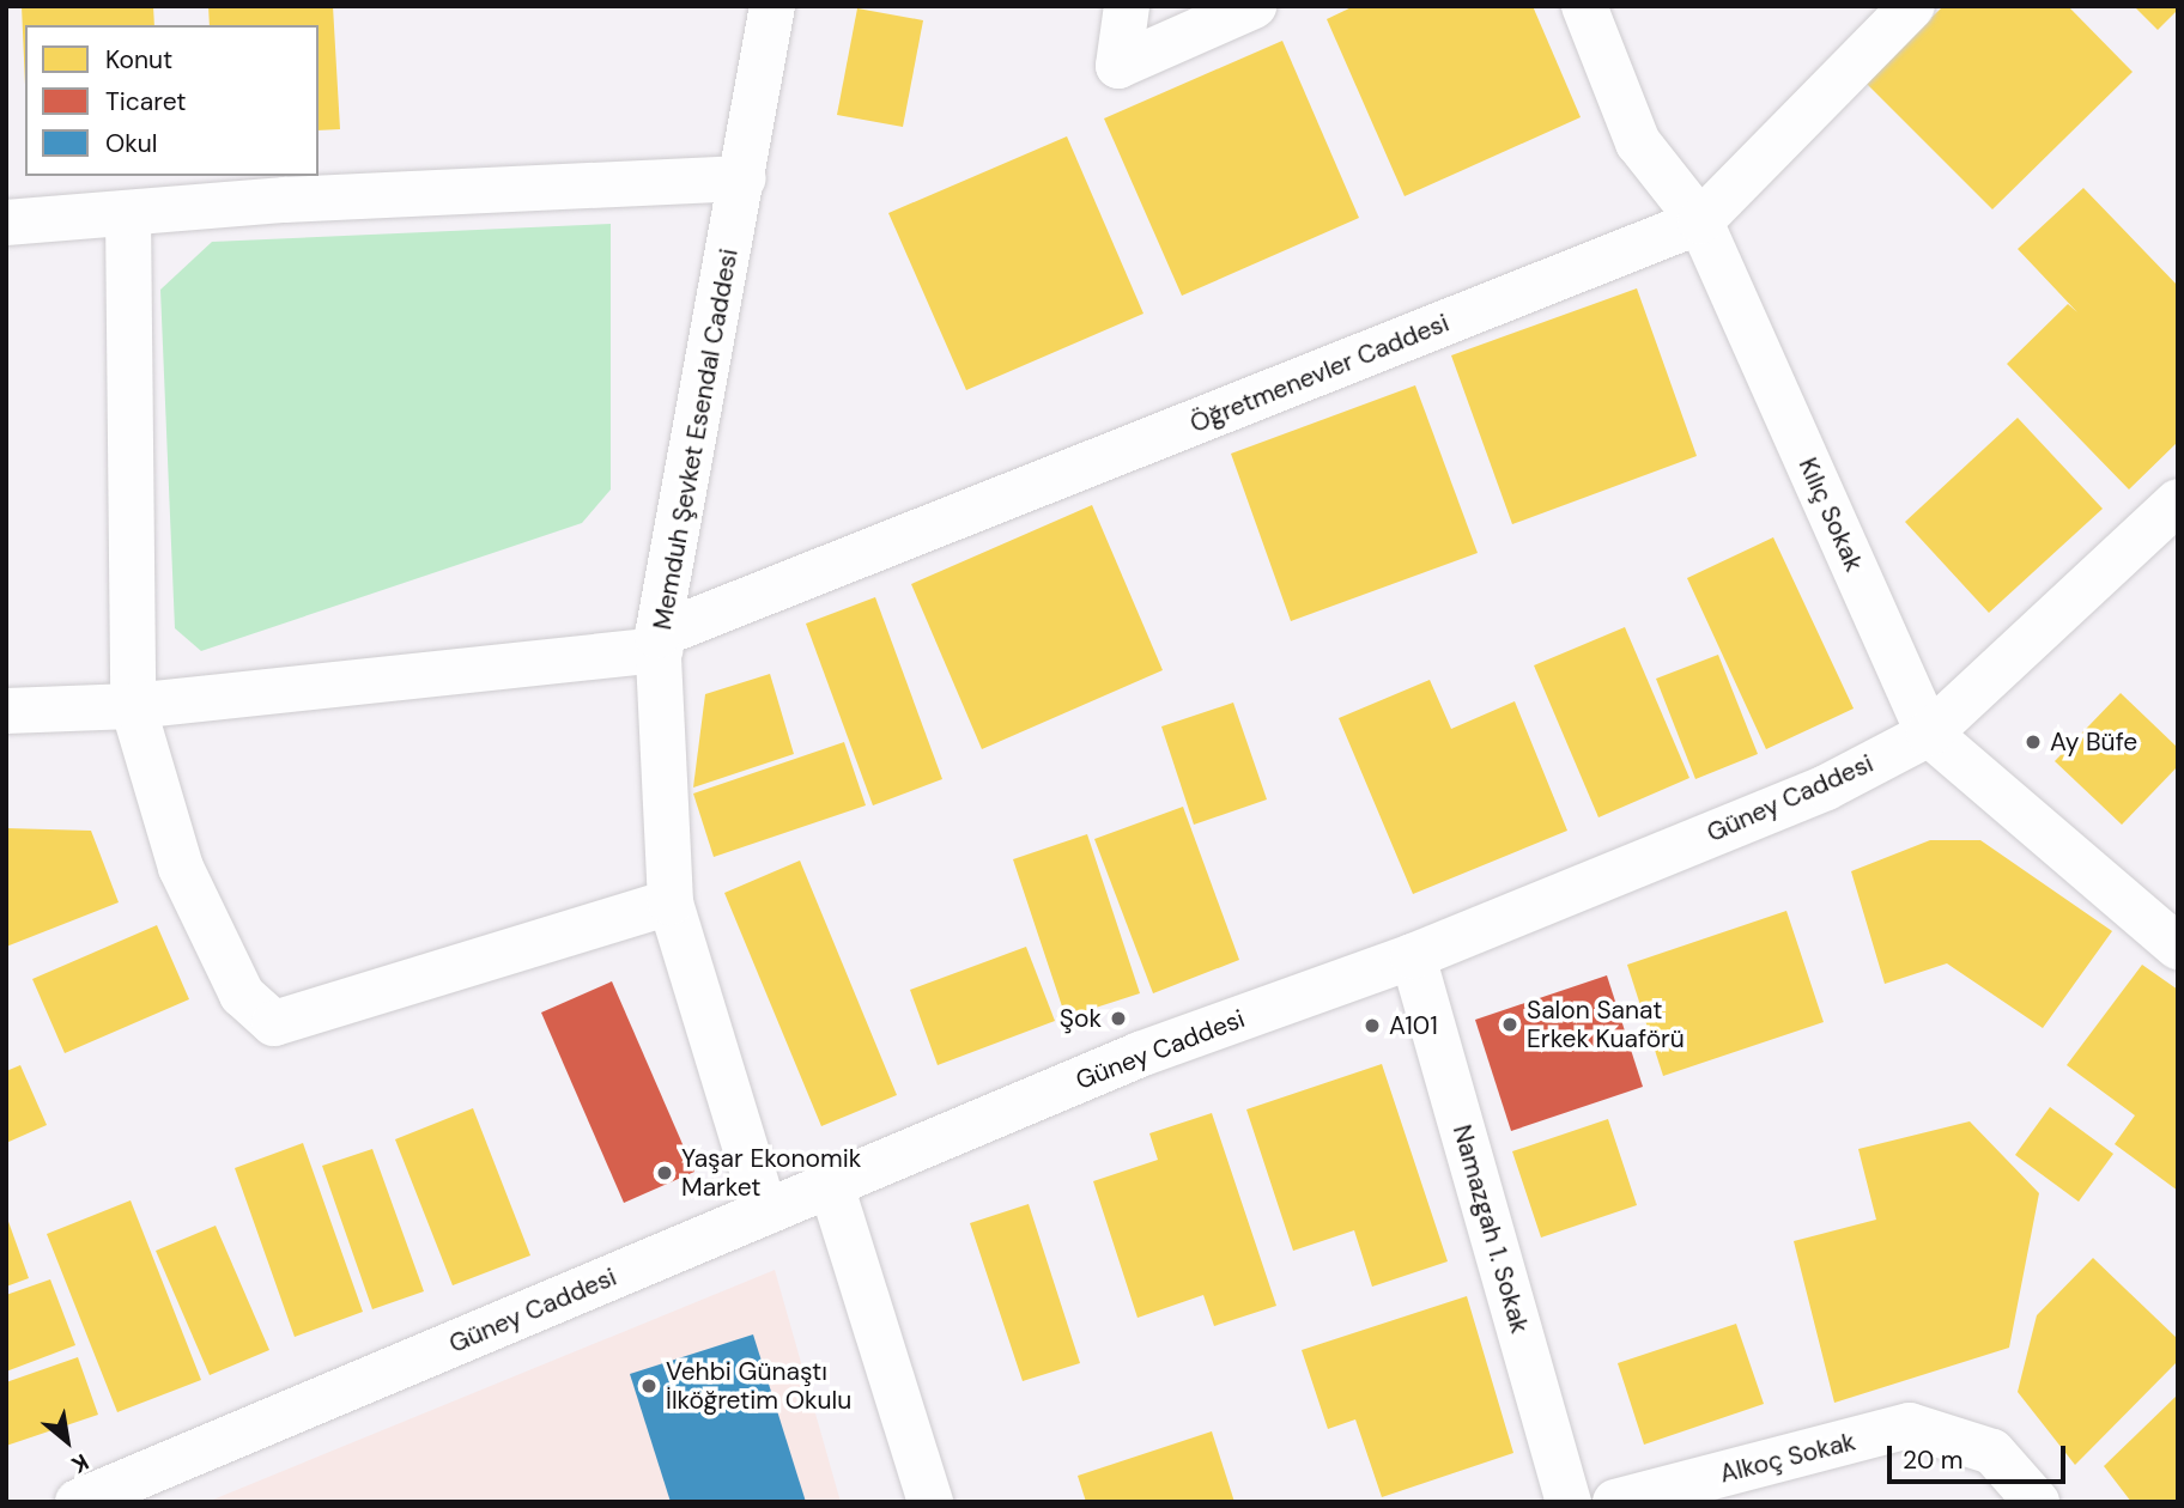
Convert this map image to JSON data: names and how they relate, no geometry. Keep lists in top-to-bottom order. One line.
{"streets":{"street":["Öğretmenevler Caddesi","Memduh Şevket Esendal Caddesi","Kılıç Sokak","Güney Caddesi","Namazgah 1. Sokak","Alkoç Sokak"]},"crossings":[["Öğretmenevler Caddesi","Memduh Şevket Esendal Caddesi"],["Öğretmenevler Caddesi","Kılıç Sokak"],["Memduh Şevket Esendal Caddesi","Güney Caddesi"],["Kılıç Sokak","Güney Caddesi"],["Güney Caddesi","Namazgah 1. Sokak"]],"places":["Ay Büfe","Şok","Salon Sanat Erkek Kuaförü","A101","Yaşar Ekonomik Market","Vehbi Günaştı İlköğretim Okulu"],"legend":["Konut","Ticaret","Okul"],"scale_bar":"20 m","north":"bottom right"}
